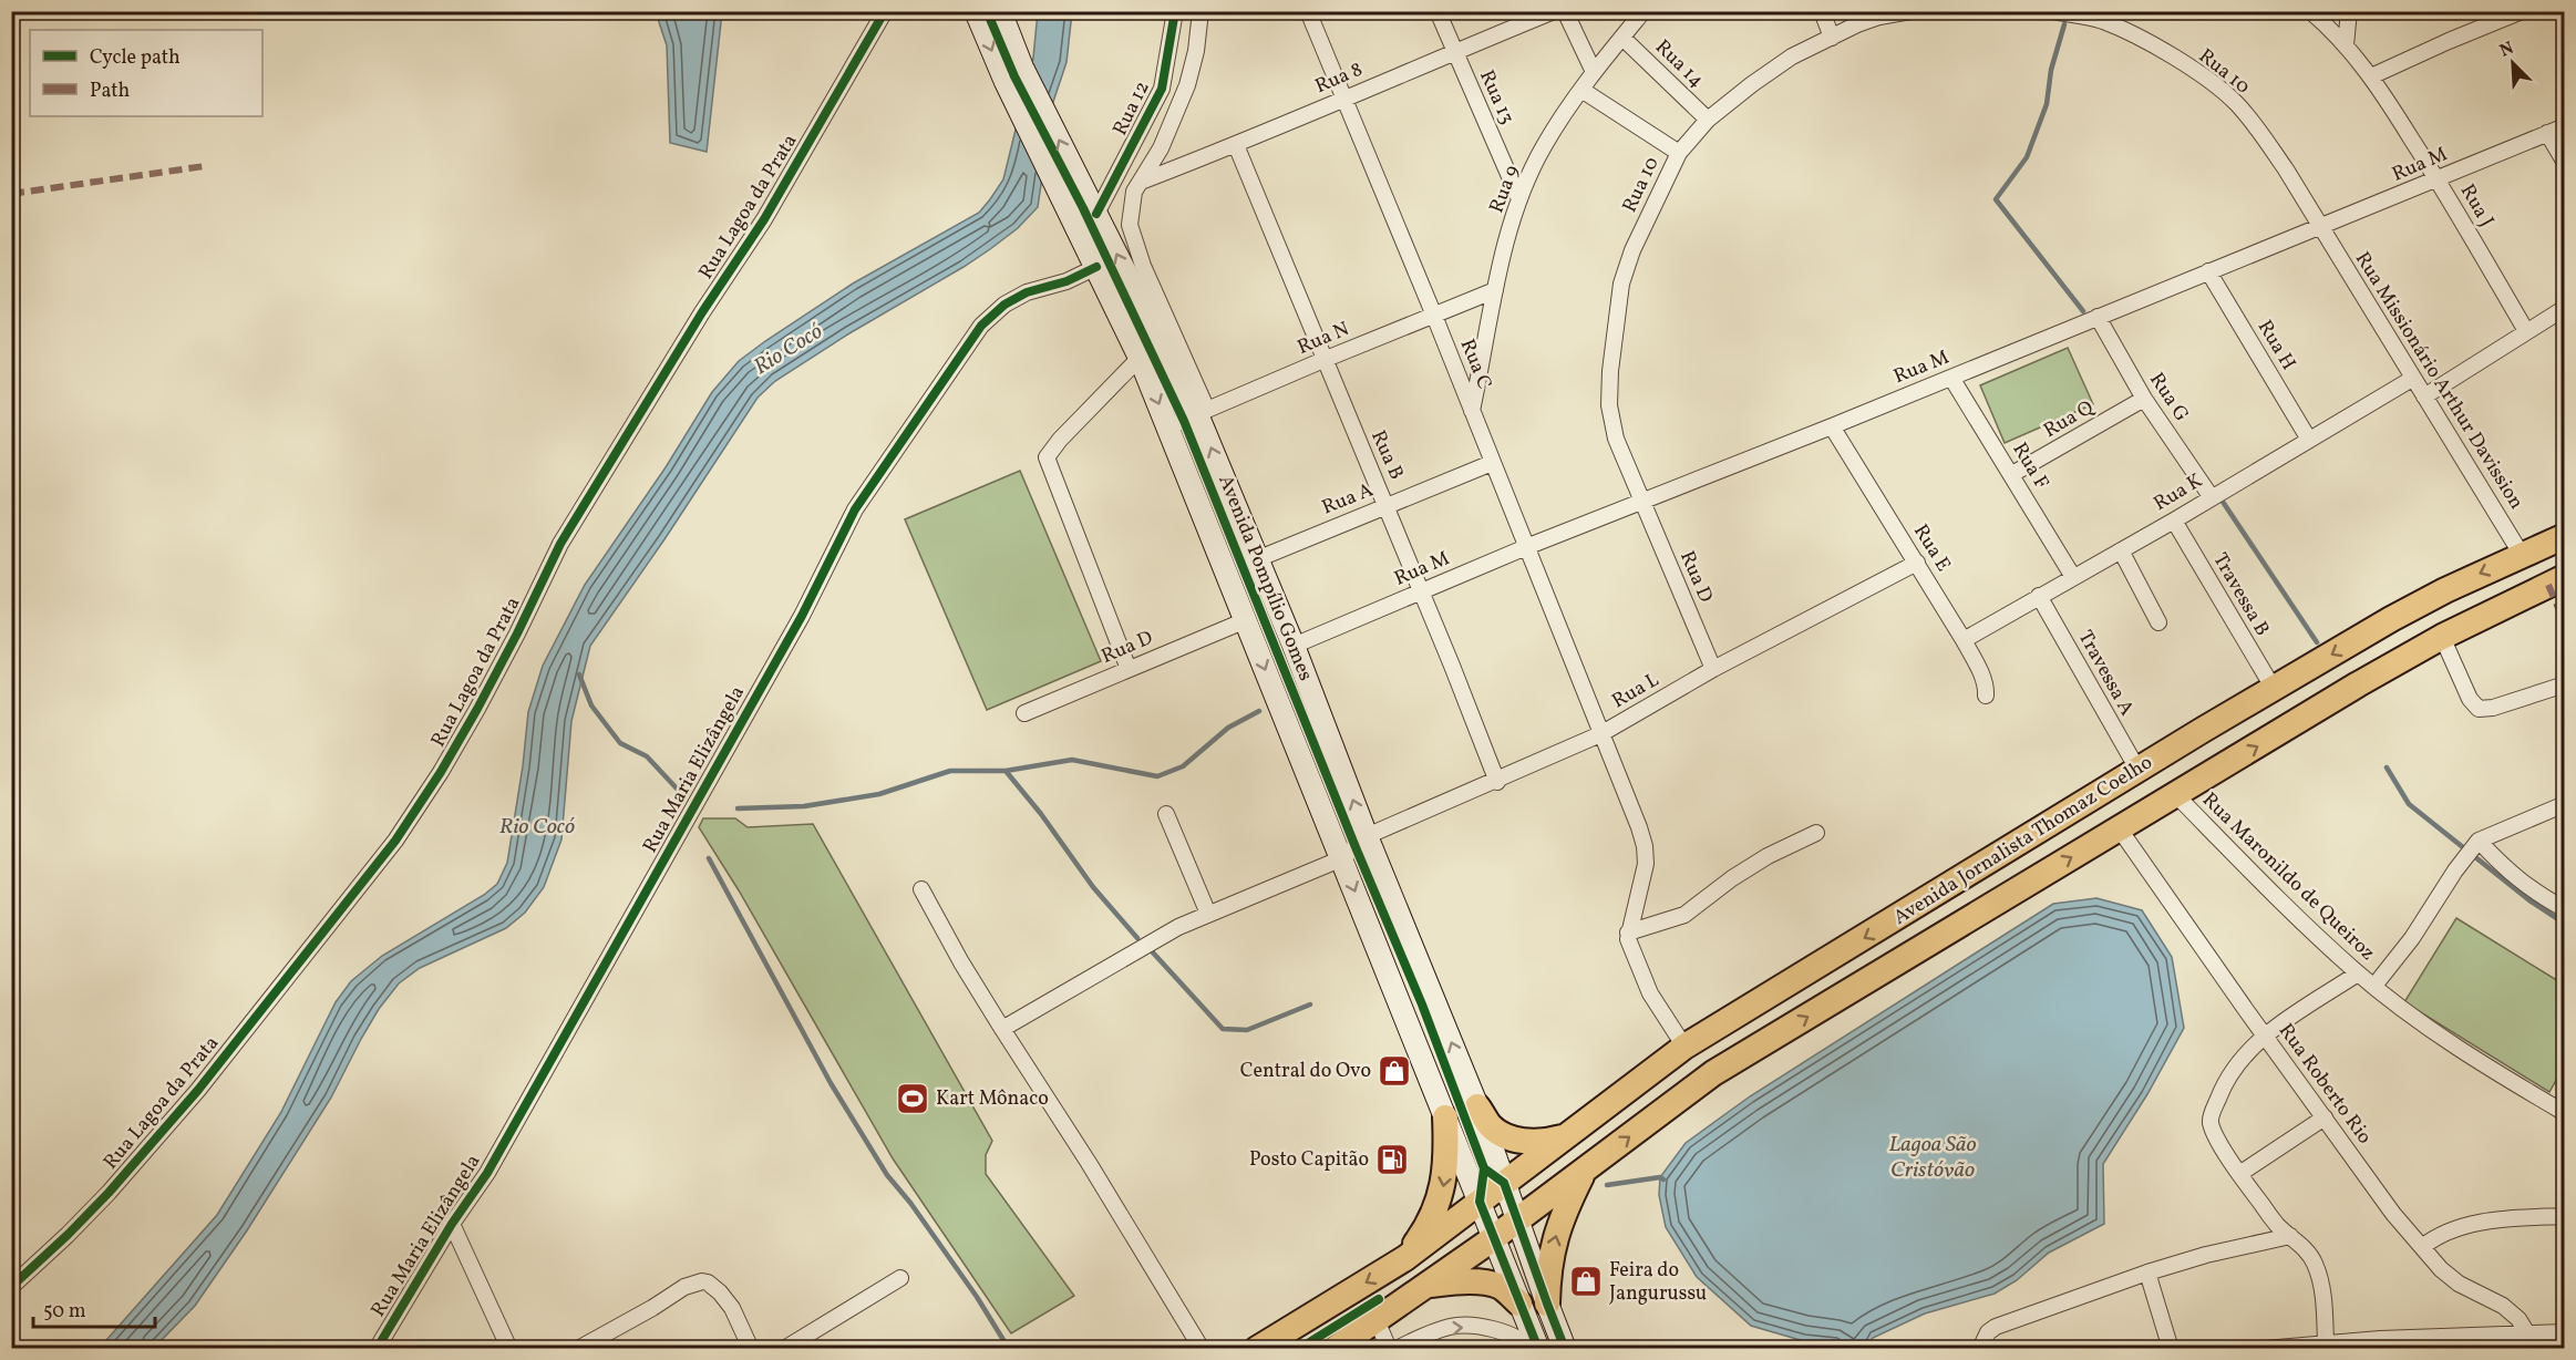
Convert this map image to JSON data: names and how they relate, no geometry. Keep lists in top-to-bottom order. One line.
{"streets":{"main road":["Avenida Pompílio Gomes","Avenida Jornalista Thomaz Coelho"],"street":["Rua 14","Rua 10","Rua 8","Rua 13","Rua 12","Rua M","Rua 9","Rua J","Rua Lagoa da Prata","Rua N","Rua H","Rua C","Rua Missionário Arthur Davission","Rua G","Rua Q","Rua B","Rua F","Rua K","Rua A","Rua E","Rua D","Travessa B","Travessa A","Rua L","Rua Maria Elizângela","Rua Maronildo de Queiroz","Rua Roberto Rio"]},"crossings":[["Rua 14","Rua 10"],["Rua 14","Rua 9"],["Rua 10","Rua M"],["Rua 10","Rua Missionário Arthur Davission"],["Rua 10","Rua D"],["Rua 8","Rua 13"],["Rua 8","Rua 12"],["Rua 8","Rua C"],["Rua 8","Rua B"],["Rua 13","Rua 9"],["Rua 12","Avenida Pompílio Gomes"],["Rua M","Rua J"],["Rua M","Rua H"],["Rua M","Rua C"],["Rua M","Rua Missionário Arthur Davission"],["Rua M","Rua G"],["Rua M","Rua B"],["Rua M","Rua F"],["Rua M","Rua E"],["Rua M","Rua D"],["Rua M","Avenida Pompílio Gomes"],["Rua 9","Rua N"],["Rua 9","Rua C"],["Rua N","Rua C"],["Rua N","Rua B"],["Rua N","Avenida Pompílio Gomes"],["Rua H","Rua K"],["Rua C","Rua A"],["Rua C","Rua L"],["Rua Missionário Arthur Davission","Rua K"],["Rua Missionário Arthur Davission","Avenida Jornalista Thomaz Coelho"],["Rua G","Rua Q"],["Rua G","Rua K"],["Rua Q","Rua F"],["Rua B","Rua A"],["Rua B","Rua L"],["Rua F","Rua K"],["Rua K","Rua E"],["Rua K","Travessa B"],["Rua K","Travessa A"],["Rua A","Avenida Pompílio Gomes"],["Rua E","Rua L"],["Rua D","Avenida Pompílio Gomes"],["Rua D","Rua L"],["Avenida Pompílio Gomes","Rua L"],["Avenida Pompílio Gomes","Rua Maria Elizângela"],["Avenida Pompílio Gomes","Avenida Jornalista Thomaz Coelho"],["Travessa B","Avenida Jornalista Thomaz Coelho"],["Travessa A","Avenida Jornalista Thomaz Coelho"],["Avenida Jornalista Thomaz Coelho","Rua Maronildo de Queiroz"],["Avenida Jornalista Thomaz Coelho","Rua Roberto Rio"]],"water":["Rio Cocó","Lagoa São Cristóvão"],"places":{"shop":["Central do Ovo","Feira do Jangurussu"],"sports":["Kart Mônaco"],"fuel station":["Posto Capitão"]},"legend":["Cycle path","Path"],"scale_bar":"50 m","north":"top left"}
